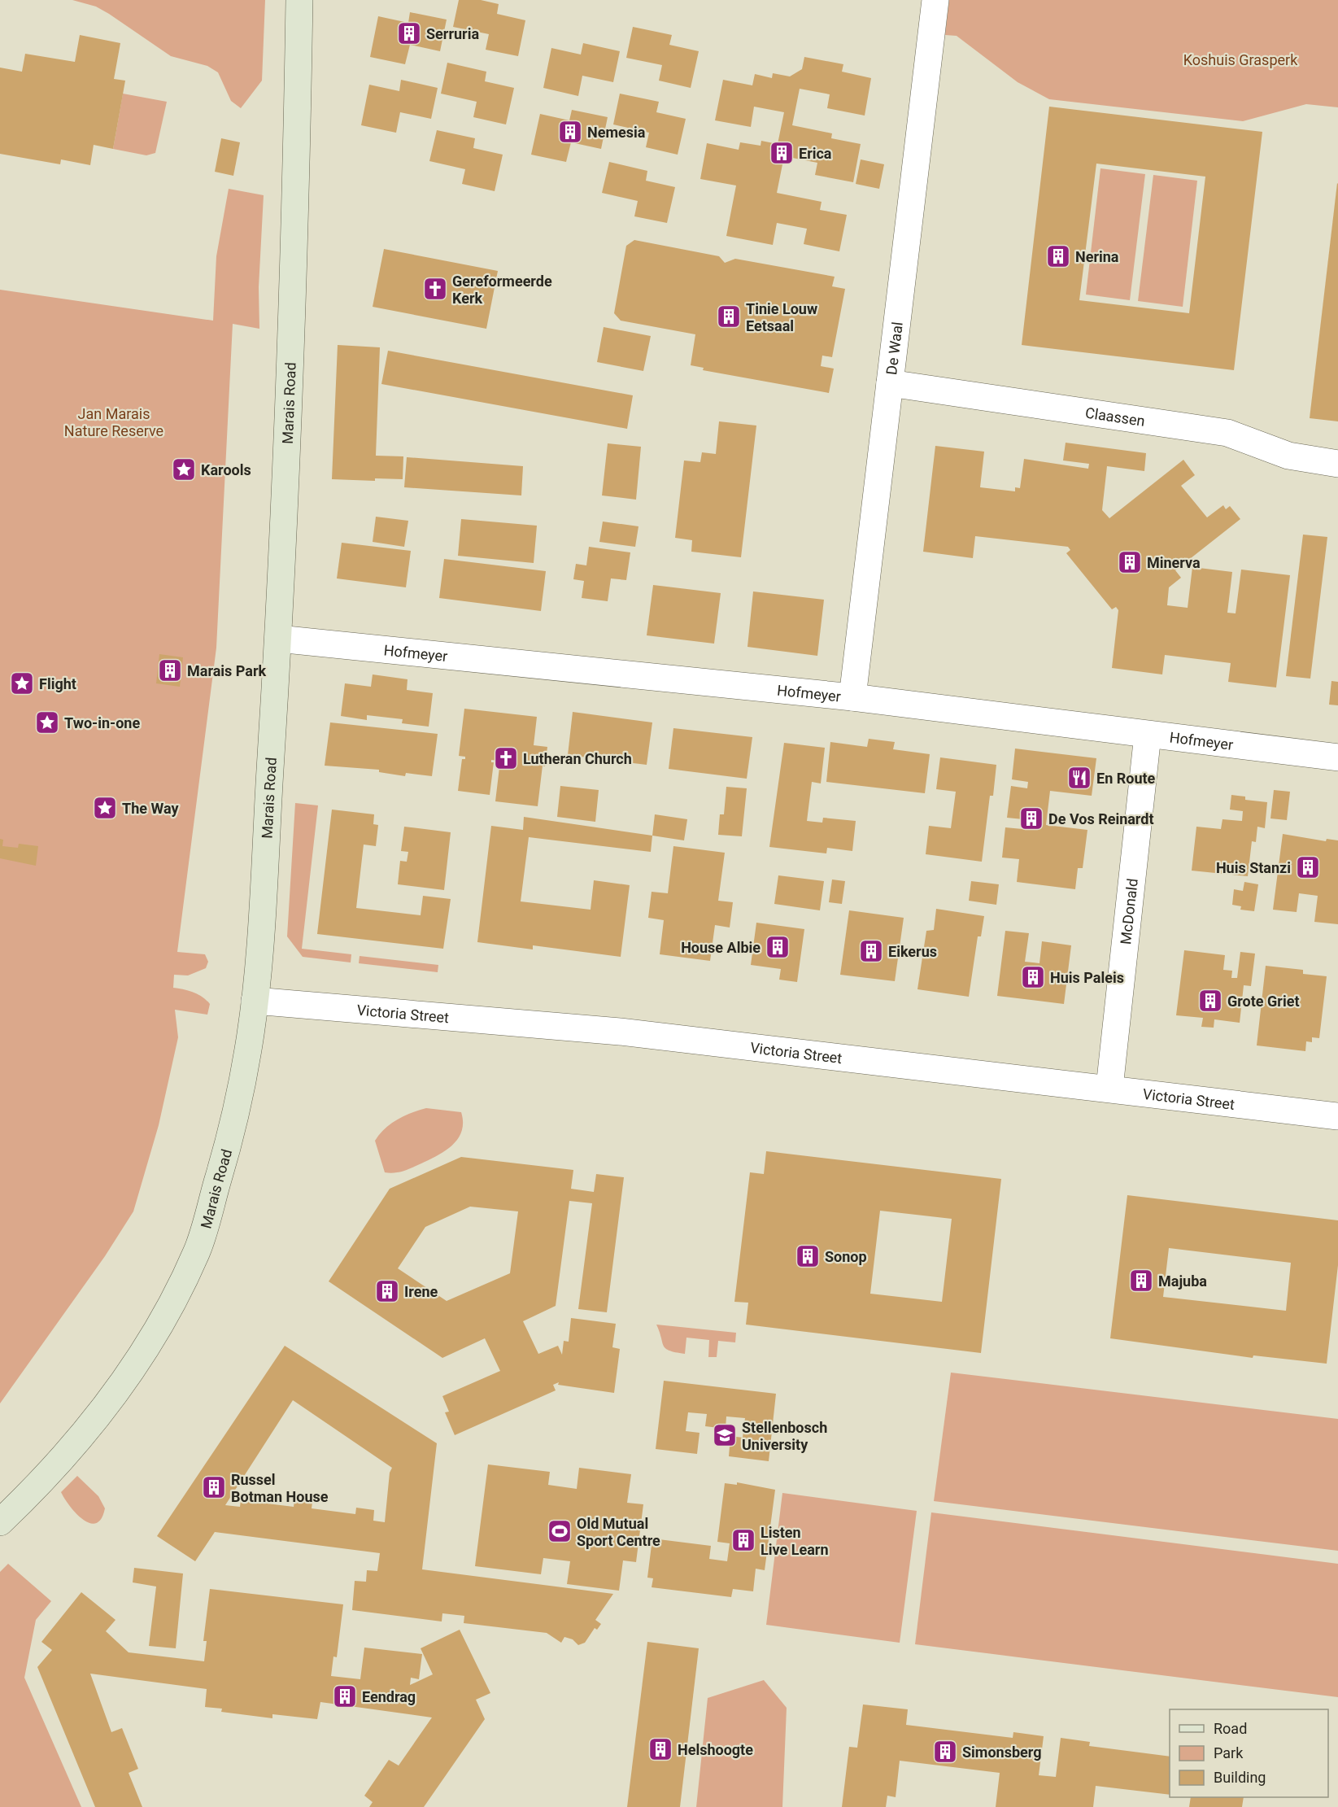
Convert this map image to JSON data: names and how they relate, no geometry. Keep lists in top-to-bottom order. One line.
{"streets":{"street":["De Waal","Marais Road","Claassen","Hofmeyer","McDonald","Victoria Street"]},"crossings":[["De Waal","Claassen"],["De Waal","Hofmeyer"],["Marais Road","Hofmeyer"],["Marais Road","Victoria Street"],["Hofmeyer","McDonald"],["McDonald","Victoria Street"]],"parks":["Koshuis Grasperk","Jan Marais Nature Reserve"],"places":{"building":["Serruria","Nemesia","Erica","Nerina","Tinie Louw Eetsaal","Minerva","Marais Park","De Vos Reinardt","Huis Stanzi","House Albie","Eikerus","Huis Paleis","Grote Griet","Sonop","Majuba","Irene","Russel Botman House","Listen Live Learn","Eendrag","Helshoogte","Simonsberg"],"church":["Gereformeerde Kerk","Lutheran Church"],"place":["Karools","Flight","Two-in-one","The Way"],"restaurant":["En Route"],"school or university":["Stellenbosch University"],"sports":["Old Mutual Sport Centre"]},"legend":["Road","Park","Building"]}
